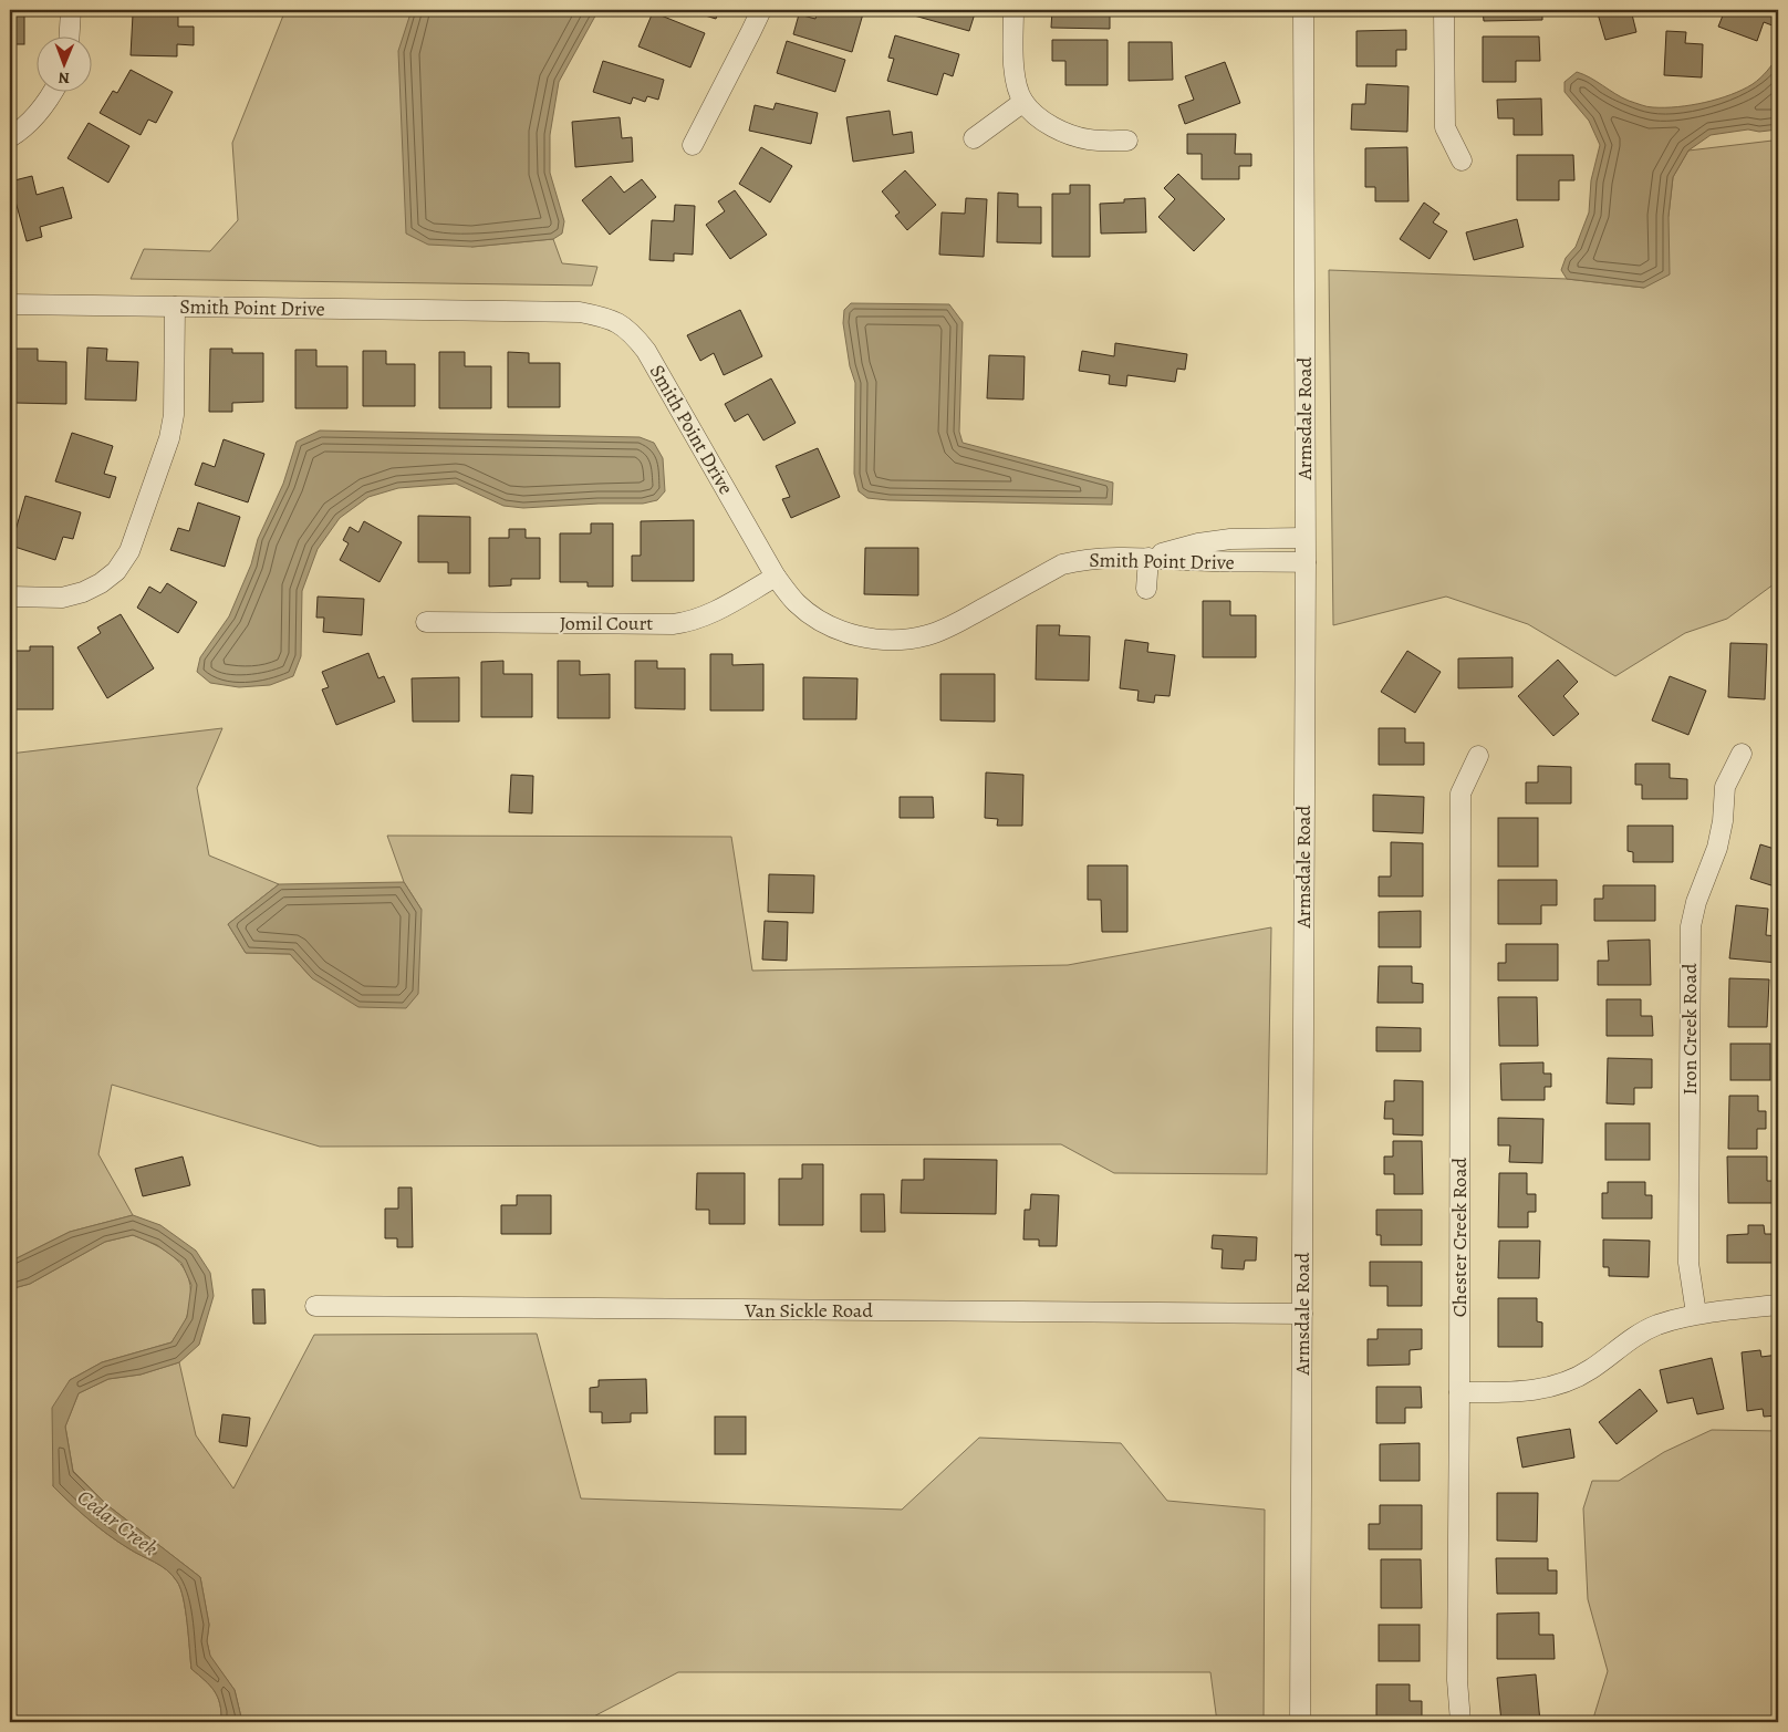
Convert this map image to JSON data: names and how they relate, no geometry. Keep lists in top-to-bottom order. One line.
{"streets":{"street":["Smith Point Drive","Armsdale Road","Jomil Court","Iron Creek Road","Chester Creek Road","Van Sickle Road"]},"crossings":[["Smith Point Drive","Armsdale Road"],["Smith Point Drive","Jomil Court"],["Armsdale Road","Van Sickle Road"]],"water":["Cedar Creek"],"north":"bottom"}
